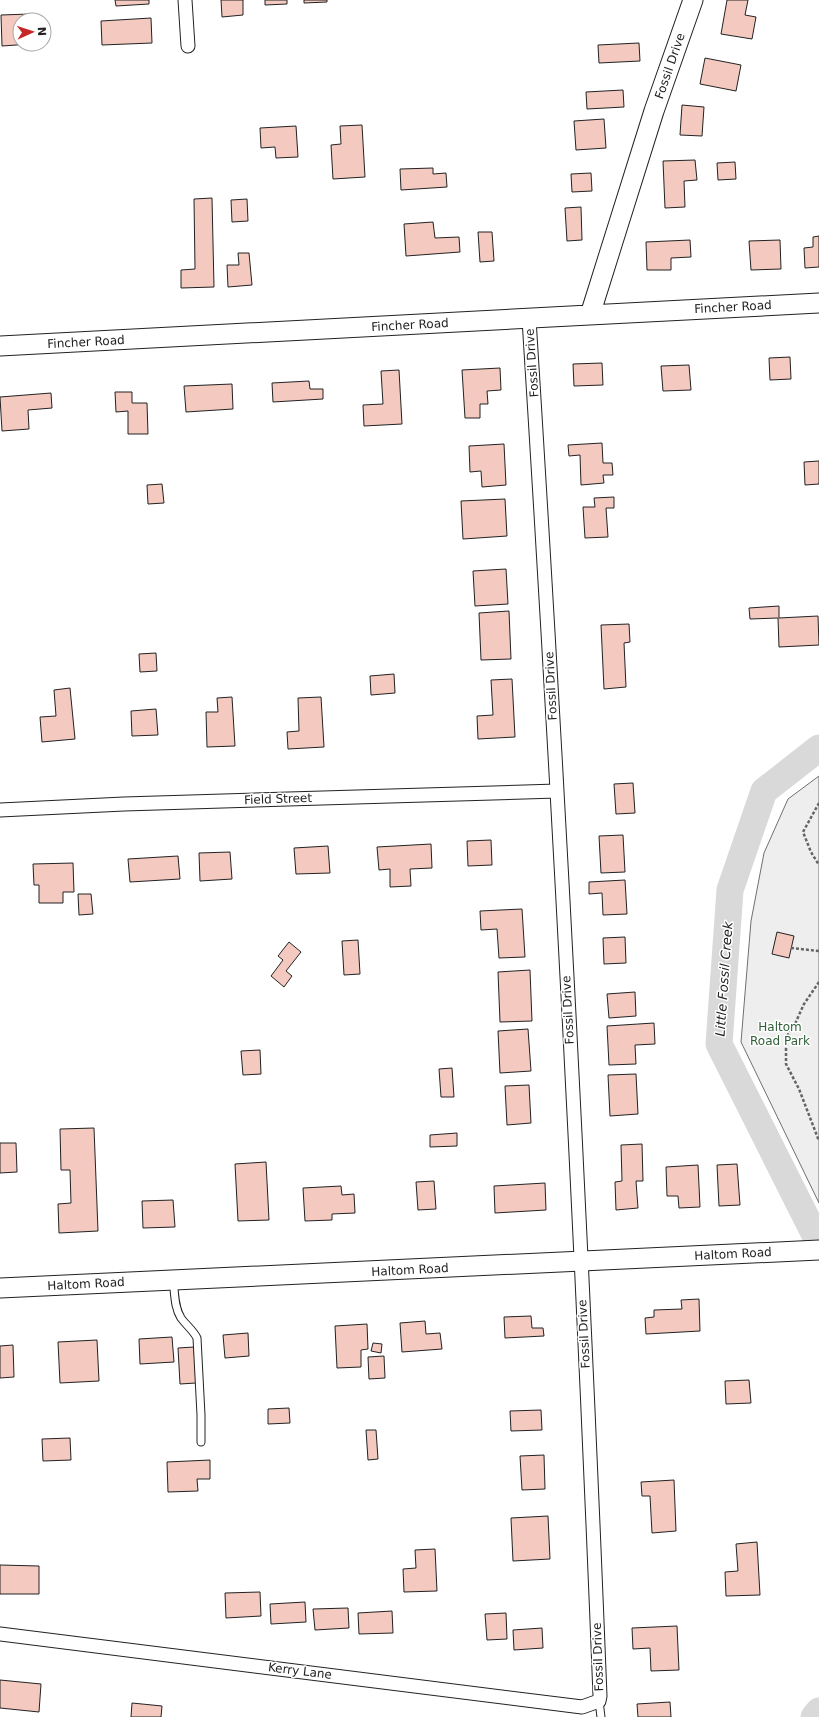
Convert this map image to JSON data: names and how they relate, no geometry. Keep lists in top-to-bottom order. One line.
{"streets":{"street":["Fossil Drive","Fincher Road","Field Street","Haltom Road","Kerry Lane"]},"crossings":[["Fossil Drive","Fincher Road"],["Fossil Drive","Field Street"],["Fossil Drive","Haltom Road"],["Fossil Drive","Kerry Lane"]],"water":["Little Fossil Creek"],"parks":["Haltom Road Park"],"north":"right"}
